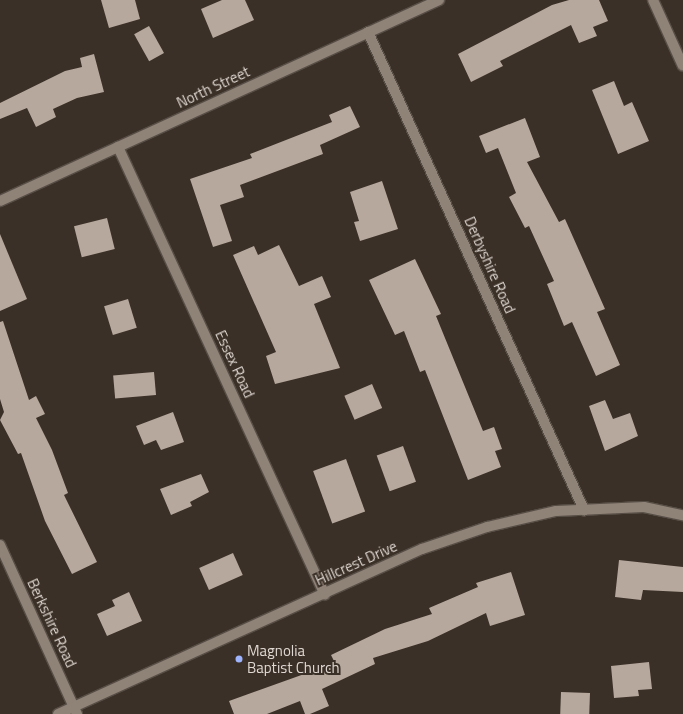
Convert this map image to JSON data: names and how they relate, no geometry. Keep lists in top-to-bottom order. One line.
{"streets":{"street":["North Street","Derbyshire Road","Essex Road","Hillcrest Drive","Berkshire Road"]},"crossings":[["North Street","Derbyshire Road"],["North Street","Essex Road"],["Derbyshire Road","Hillcrest Drive"],["Essex Road","Hillcrest Drive"],["Hillcrest Drive","Berkshire Road"]],"places":["Magnolia Baptist Church"]}
